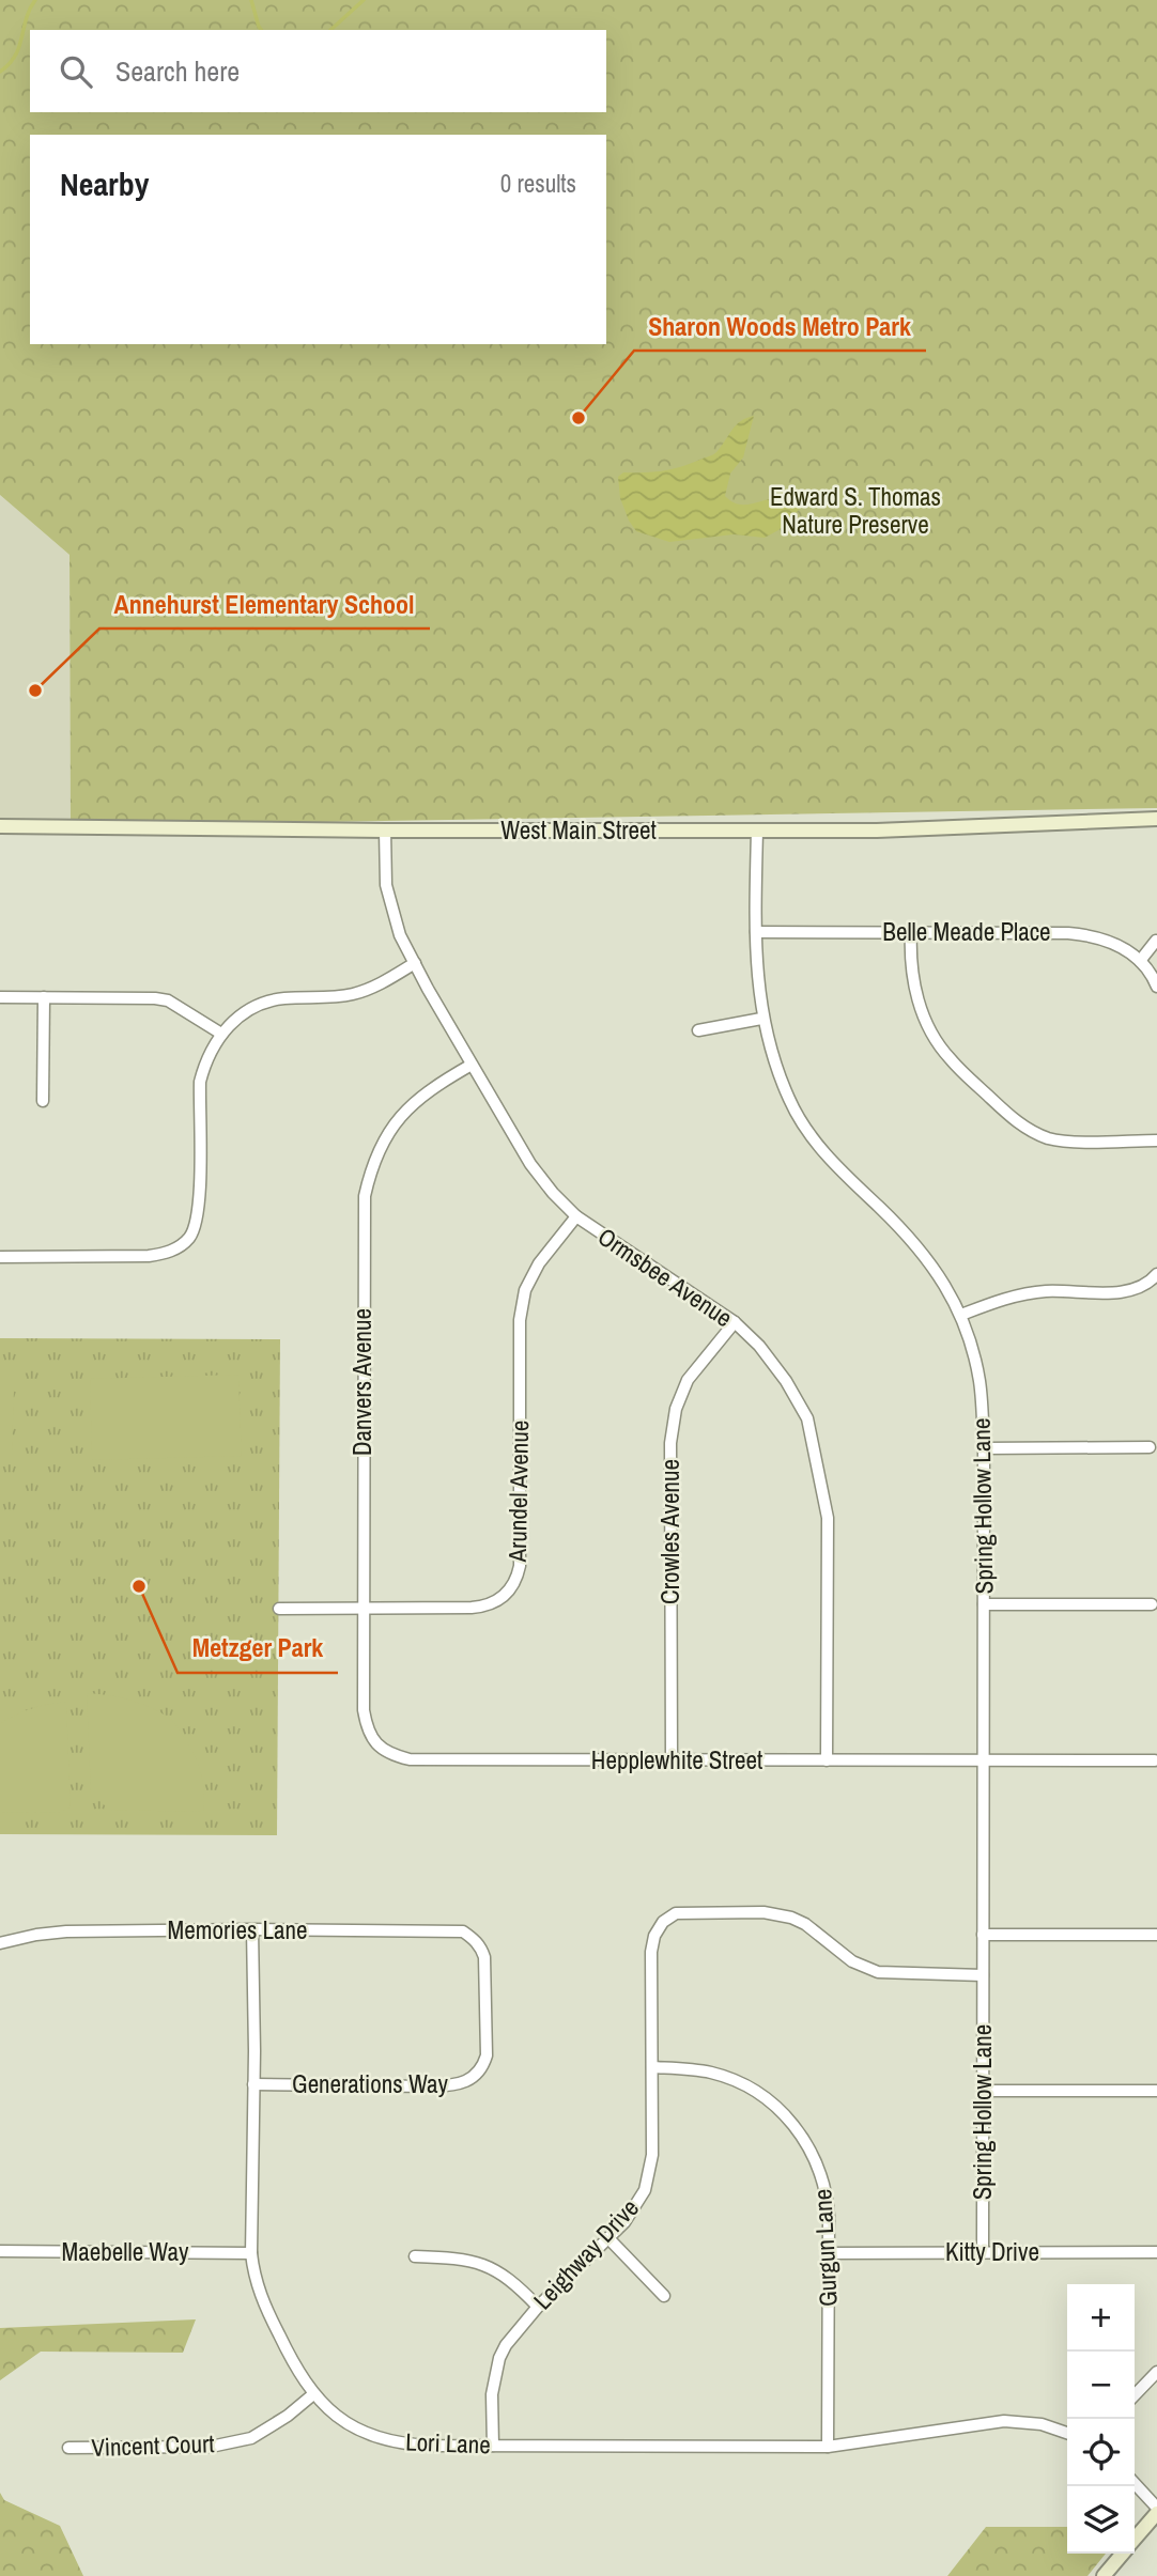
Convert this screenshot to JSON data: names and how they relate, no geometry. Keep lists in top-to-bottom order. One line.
{"streets":{"main road":["West Main Street"],"street":["Belle Meade Place","Ormsbee Avenue","Danvers Avenue","Arundel Avenue","Spring Hollow Lane","Crowles Avenue","Hepplewhite Street","Memories Lane","Generations Way","Gurgun Lane","Maebelle Way","Kitty Drive","Leighway Drive","Lori Lane","Vincent Court"]},"crossings":[["West Main Street","Ormsbee Avenue"],["West Main Street","Spring Hollow Lane"],["Belle Meade Place","Spring Hollow Lane"],["Ormsbee Avenue","Danvers Avenue"],["Ormsbee Avenue","Arundel Avenue"],["Ormsbee Avenue","Crowles Avenue"],["Ormsbee Avenue","Hepplewhite Street"],["Danvers Avenue","Arundel Avenue"],["Danvers Avenue","Hepplewhite Street"],["Spring Hollow Lane","Hepplewhite Street"],["Spring Hollow Lane","Kitty Drive"],["Spring Hollow Lane","Leighway Drive"],["Crowles Avenue","Hepplewhite Street"],["Memories Lane","Generations Way"],["Memories Lane","Lori Lane"],["Generations Way","Lori Lane"],["Gurgun Lane","Kitty Drive"],["Gurgun Lane","Leighway Drive"],["Gurgun Lane","Lori Lane"],["Maebelle Way","Lori Lane"],["Leighway Drive","Lori Lane"],["Lori Lane","Vincent Court"]],"parks":["Edward S. Thomas Nature Preserve"],"places":["Sharon Woods Metro Park","Annehurst Elementary School","Metzger Park"],"page":{"search":"Search here","heading":["Nearby","0 results"],"map_buttons":["+","−"]}}
